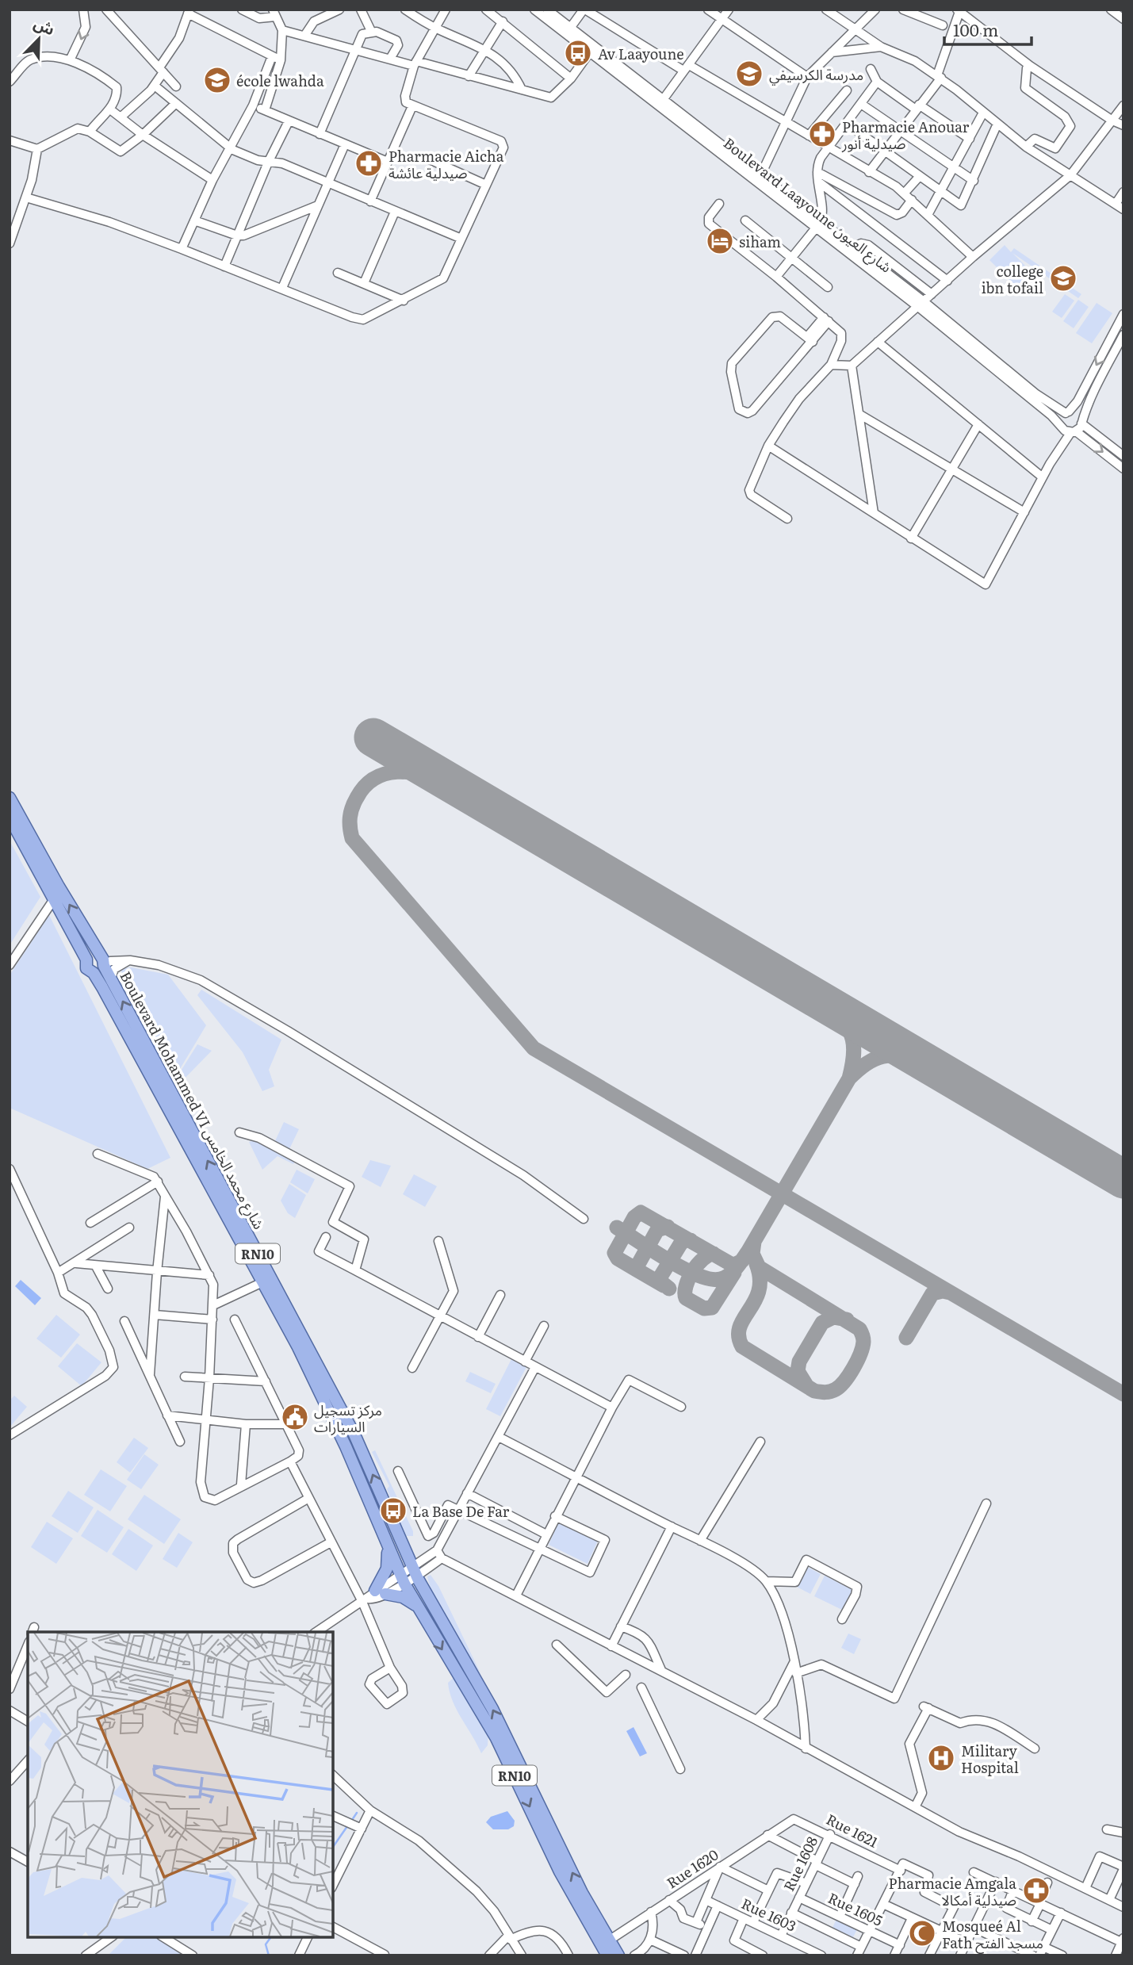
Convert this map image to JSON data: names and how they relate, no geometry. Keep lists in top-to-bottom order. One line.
{"streets":{"main road":["Boulevard Mohammed VI شارع محمد الخامس","RN10"],"street":["Boulevard Laayoune شارع العيون","Rue 1621","Rue 1608","Rue 1620","Rue 1605","Rue 1603"]},"crossings":[["Boulevard Mohammed VI شارع محمد الخامس","RN10"],["RN10","Rue 1620"],["Rue 1621","Rue 1608"],["Rue 1621","Rue 1620"],["Rue 1608","Rue 1605"],["Rue 1608","Rue 1603"]],"places":{"bus stop":["Av Laayoune","La Base De Far"],"school or university":["مدرسة الكرسيفي","école lwahda","college ibn tofail"],"pharmacy":["Pharmacie Anouar صيدلية أنور","Pharmacie Aicha صيدلية عائشة","Pharmacie Amgala صيدلية أمكالا"],"hotel":["siham"],"public building":["مركز تسجيل السيارات"],"hospital":["Military Hospital"],"mosque":["Mosqueé Al Fath مسجد الفتح"]},"scale_bar":"100 m","north":"top right"}
